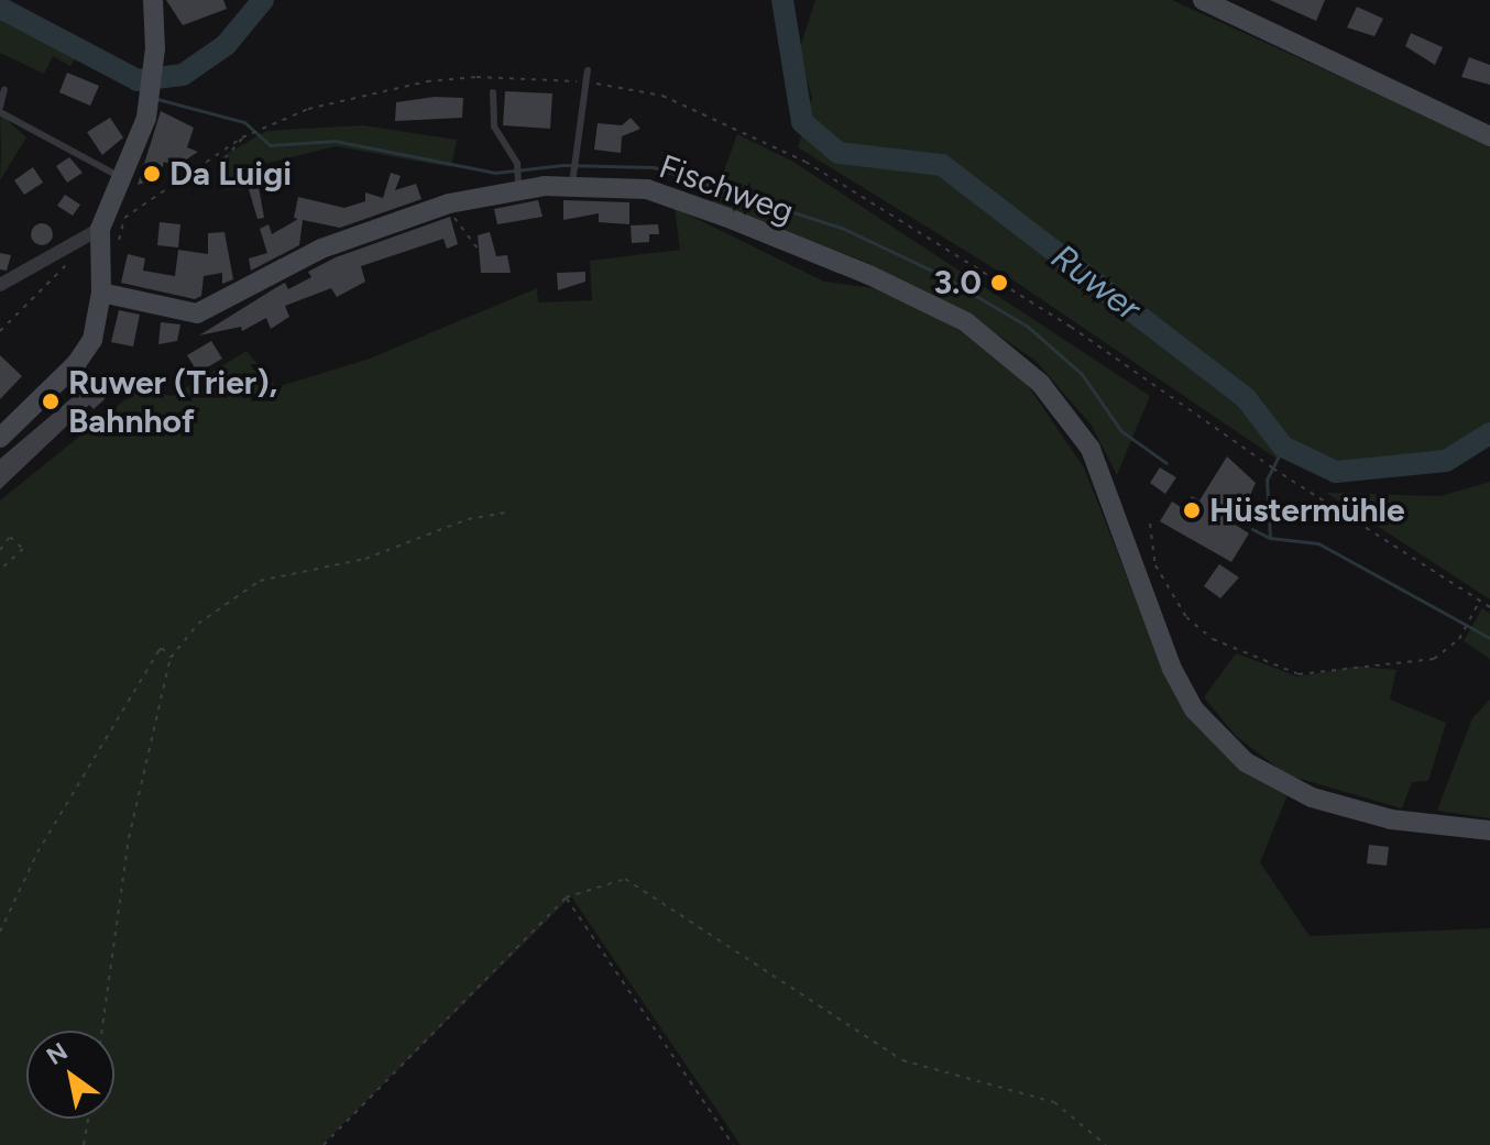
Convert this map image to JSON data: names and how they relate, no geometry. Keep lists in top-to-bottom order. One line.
{"streets":{"main road":["Fischweg"]},"water":["Ruwer"],"places":["Da Luigi","3.0","Ruwer (Trier), Bahnhof","Hüstermühle"],"north":"top left"}
